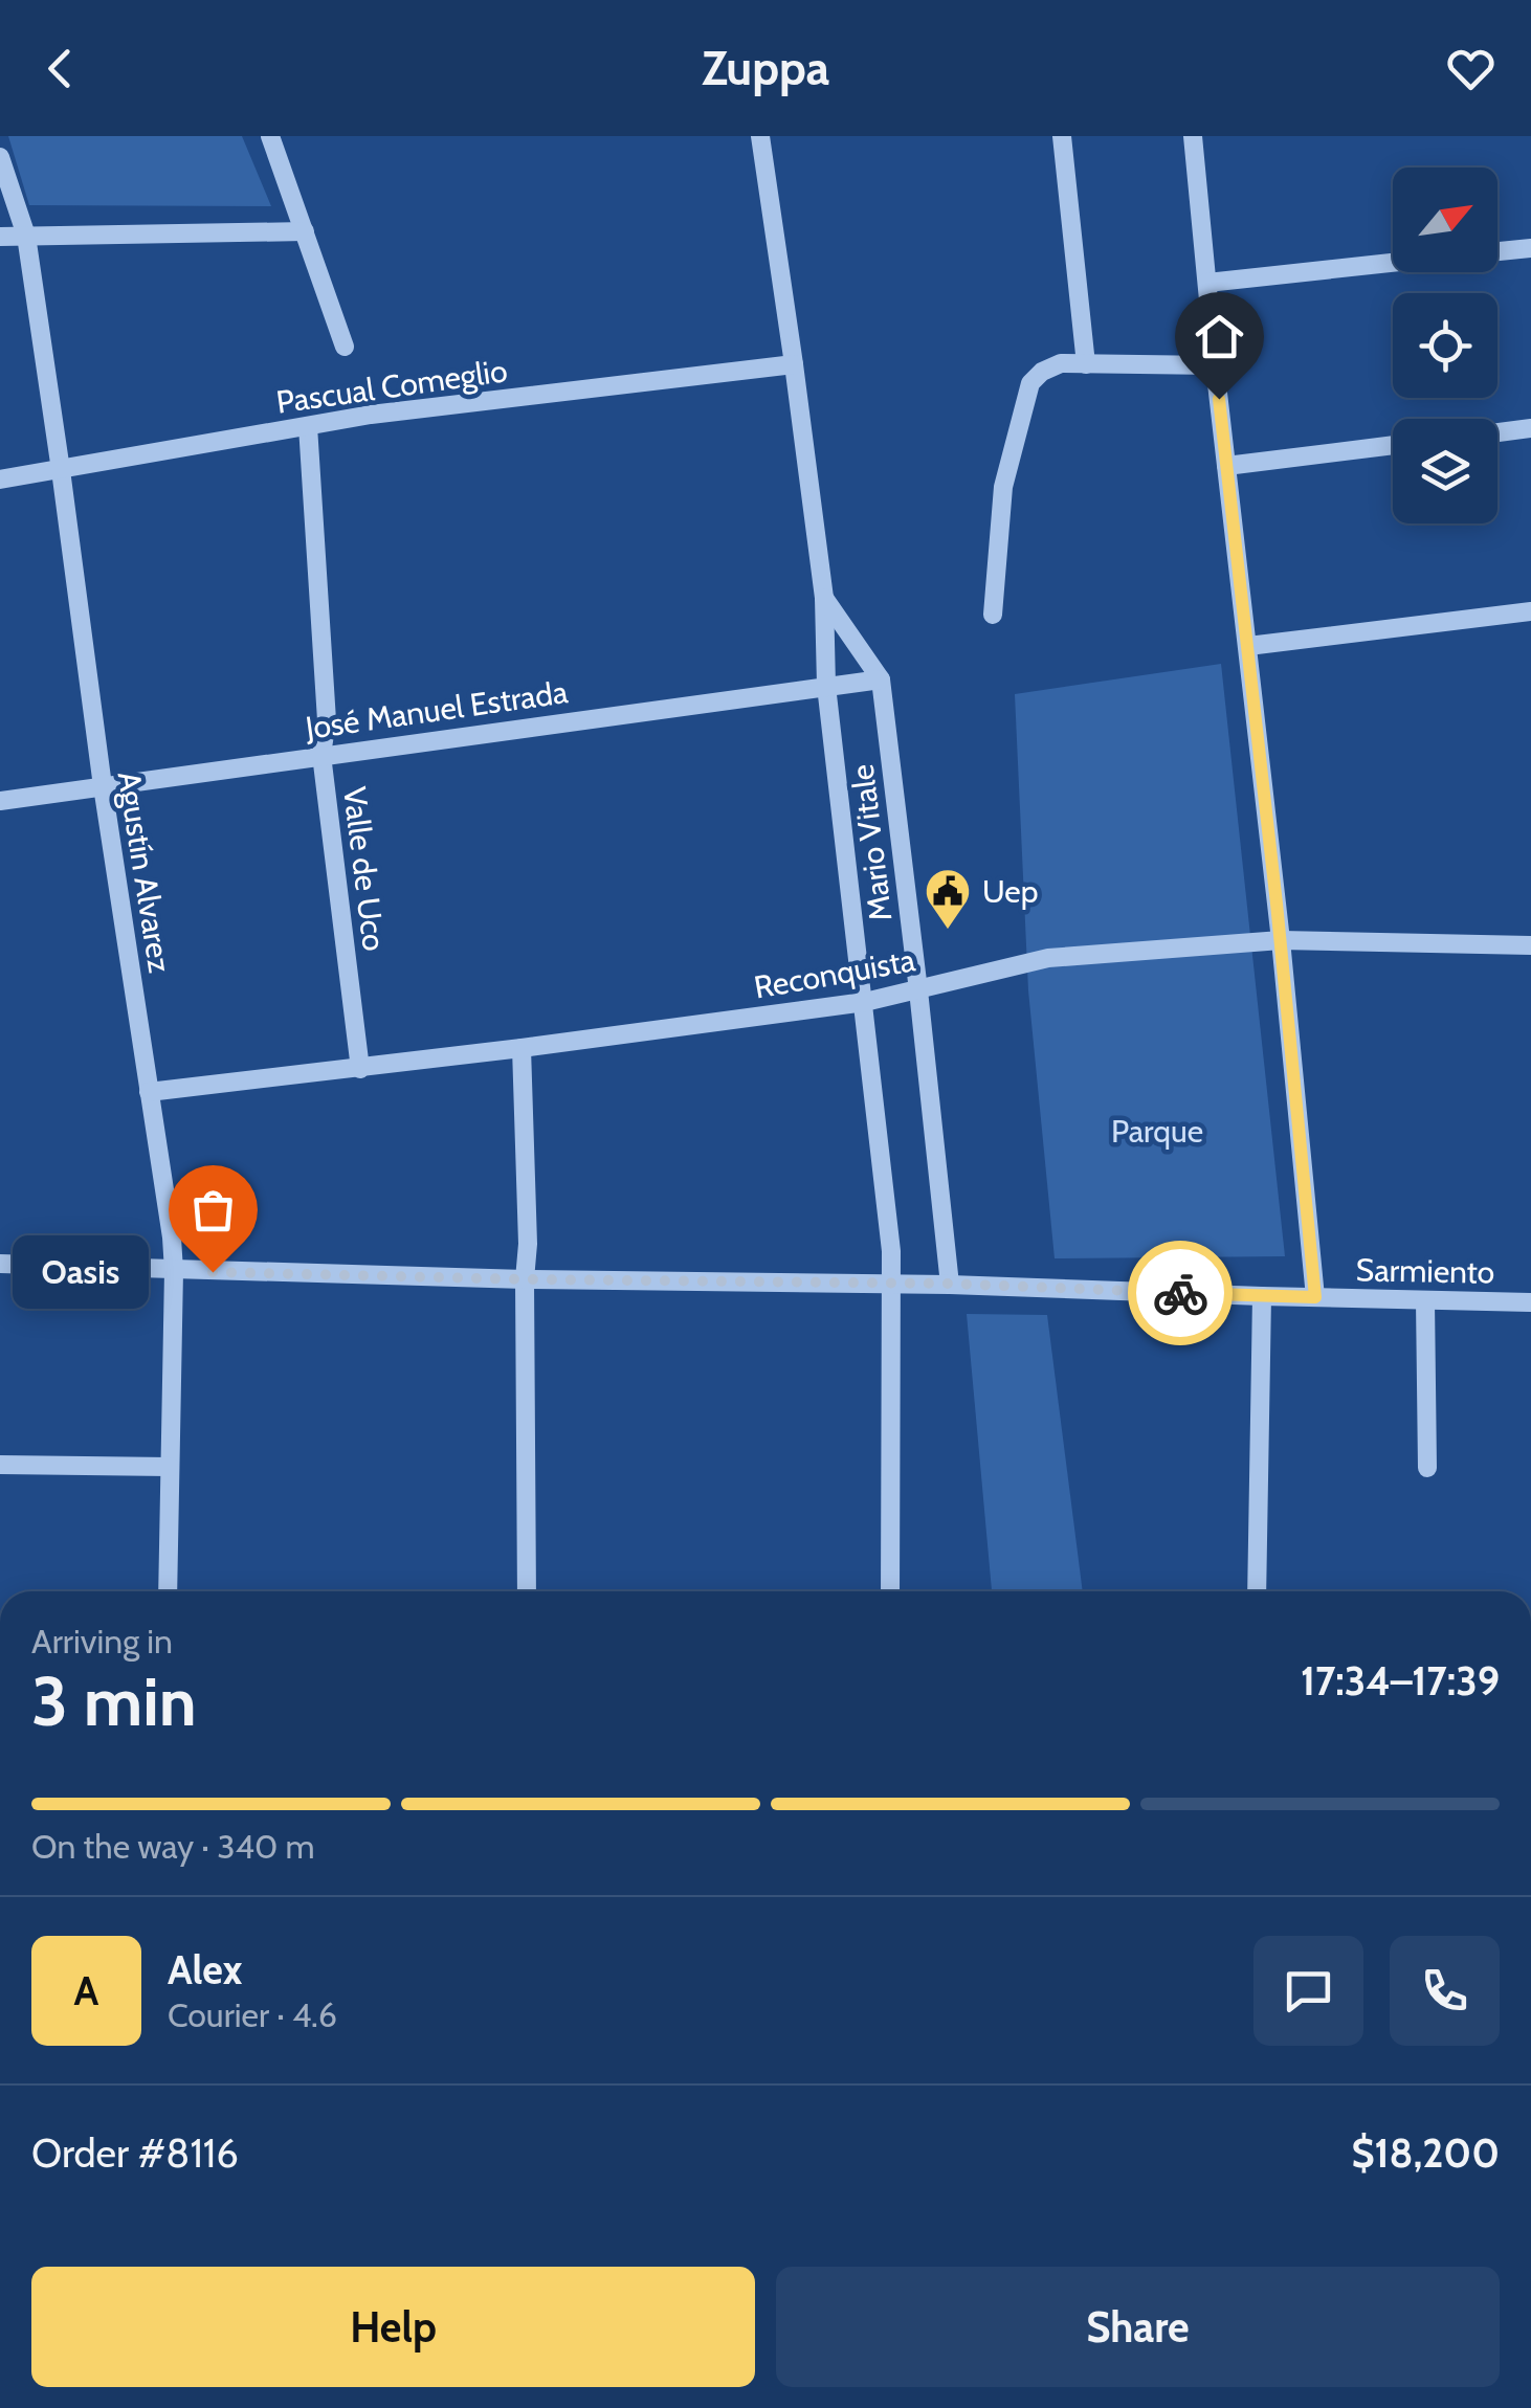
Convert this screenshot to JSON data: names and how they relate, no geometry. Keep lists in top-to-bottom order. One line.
{"streets":{"street":["Pascual Comeglio","José Manuel Estrada","Mario Vitale","Valle de Uco","Agustín Alvarez","Reconquista","Sarmiento"]},"crossings":[["Pascual Comeglio","Mario Vitale"],["Pascual Comeglio","Valle de Uco"],["Pascual Comeglio","Agustín Alvarez"],["José Manuel Estrada","Mario Vitale"],["José Manuel Estrada","Valle de Uco"],["José Manuel Estrada","Agustín Alvarez"],["Mario Vitale","Reconquista"],["Mario Vitale","Sarmiento"],["Valle de Uco","Reconquista"],["Agustín Alvarez","Reconquista"],["Agustín Alvarez","Sarmiento"]],"parks":["Parque"],"places":{"public building":["Uep"],"other":["Oasis"]},"north":"top right","page":{"header":"Zuppa","bubble":"Oasis","heading":["3 min","Arriving in","17:34–17:39"],"panel":["Alex","Courier · 4.6","Order #8116","$18,200"],"bar":"On the way · 340 m","round":"A","buttons":["Help","Share"]}}
